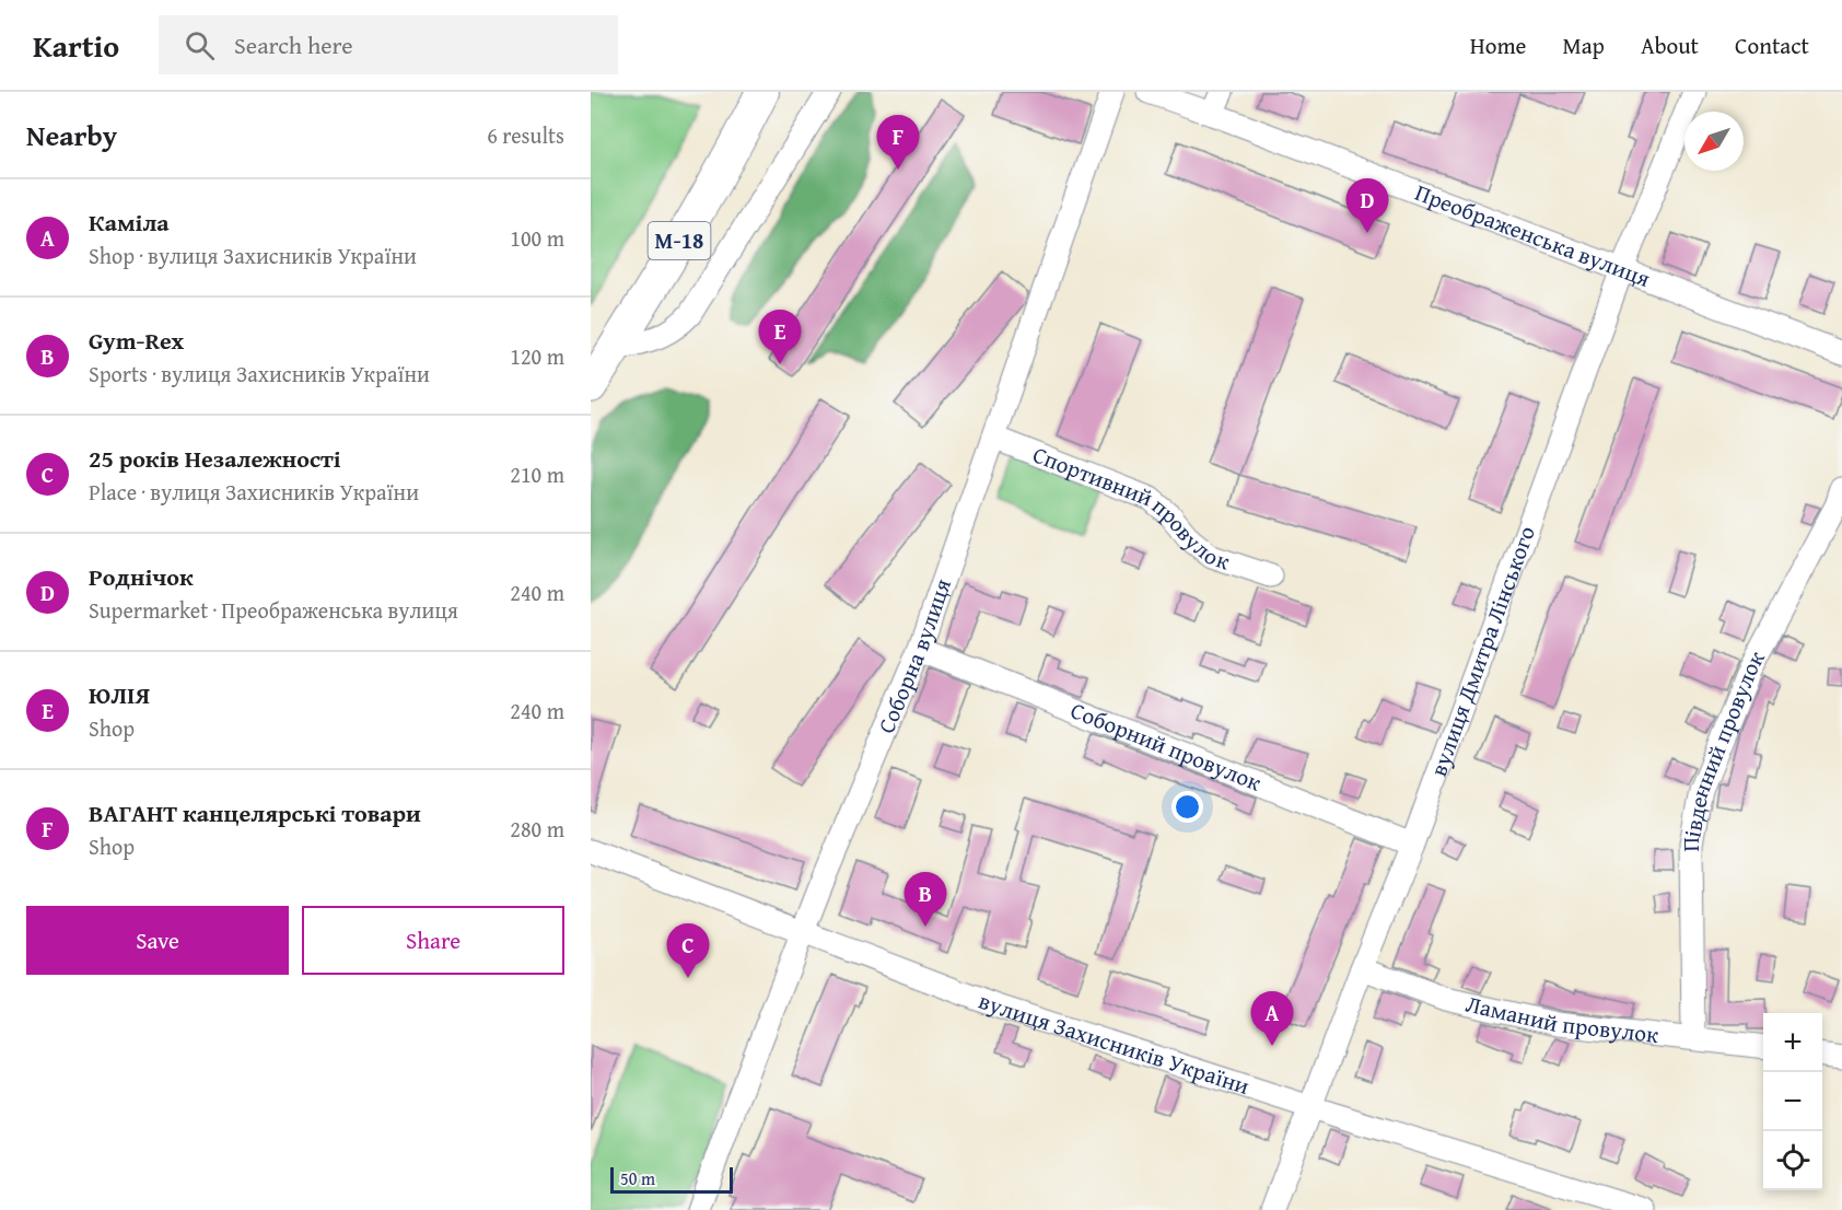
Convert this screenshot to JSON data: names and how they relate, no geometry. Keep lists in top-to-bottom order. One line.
{"streets":{"highway":["М-18"],"street":["Преображенська вулиця","Спортивний провулок","вулиця Дмитра Лінського","Соборна вулиця","Соборний провулок","Південний провулок","Ламаний провулок","вулиця Захисників України"]},"crossings":[["Преображенська вулиця","вулиця Дмитра Лінського"],["Спортивний провулок","Соборна вулиця"],["вулиця Дмитра Лінського","Соборний провулок"],["вулиця Дмитра Лінського","Ламаний провулок"],["вулиця Дмитра Лінського","вулиця Захисників України"],["Соборна вулиця","Соборний провулок"],["Соборна вулиця","вулиця Захисників України"],["Південний провулок","Ламаний провулок"]],"scale_bar":"50 m","north":"bottom left","page":{"header":"Kartio","search":"Search here","nav":["Home","Map","About","Contact"],"heading":["Nearby","6 results"],"pins":["F","D","E","B","C","A"],"list":[{"mark":"A","name":"Каміла","note":"Shop · вулиця Захисників України","value":"100 m"},{"mark":"B","name":"Gym-Rex","note":"Sports · вулиця Захисників України","value":"120 m"},{"mark":"C","name":"25 років Незалежності","note":"Place · вулиця Захисників України","value":"210 m"},{"mark":"D","name":"Роднічок","note":"Supermarket · Преображенська вулиця","value":"240 m"},{"mark":"E","name":"ЮЛІЯ","note":"Shop","value":"240 m"},{"mark":"F","name":"ВАГАНТ канцелярські товари","note":"Shop","value":"280 m"}],"buttons":["Save","Share"],"map_buttons":["+","−"],"scale":"50 m"}}
